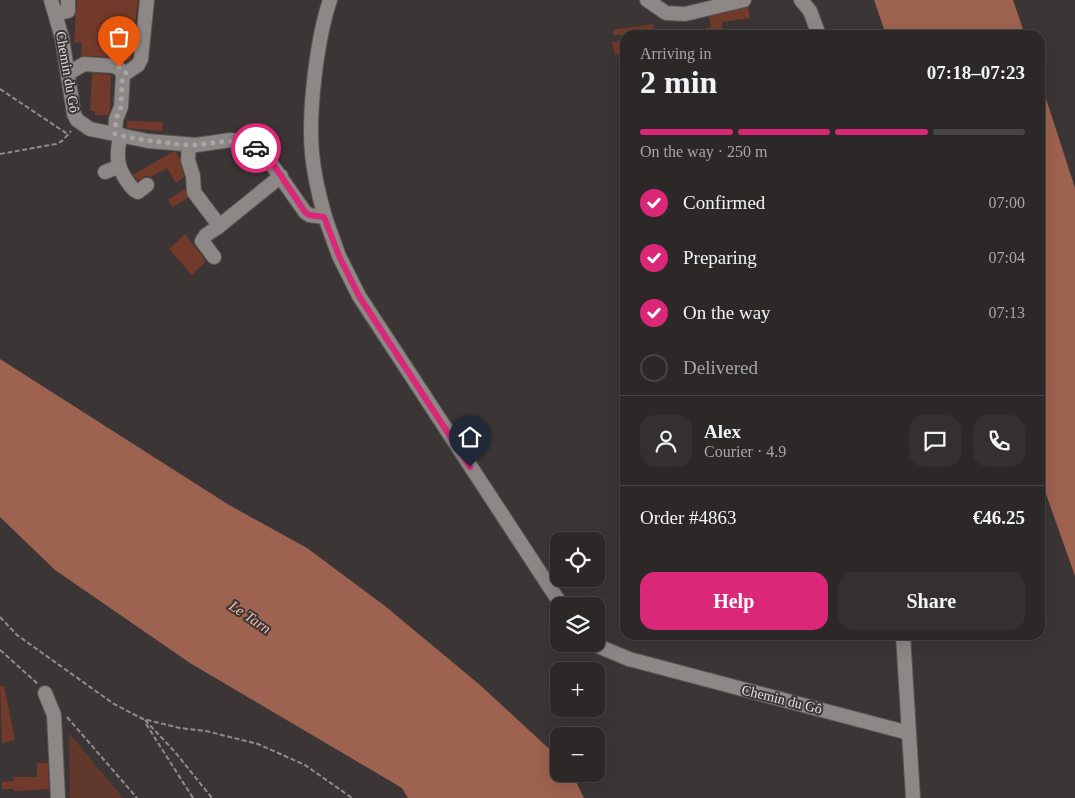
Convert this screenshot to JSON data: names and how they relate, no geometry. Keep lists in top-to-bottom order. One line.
{"streets":{"street":["Chemin du Gô"]},"water":["Le Tarn"],"page":{"heading":["2 min","Arriving in","07:18–07:23"],"panel":["Alex","Courier · 4.9","Order #4863","€46.25"],"bar":"On the way · 250 m","list":[["Confirmed","07:00"],["Preparing","07:04"],["On the way","07:13"],"Delivered"],"map_buttons":["+","−"],"buttons":["Help","Share"]}}
